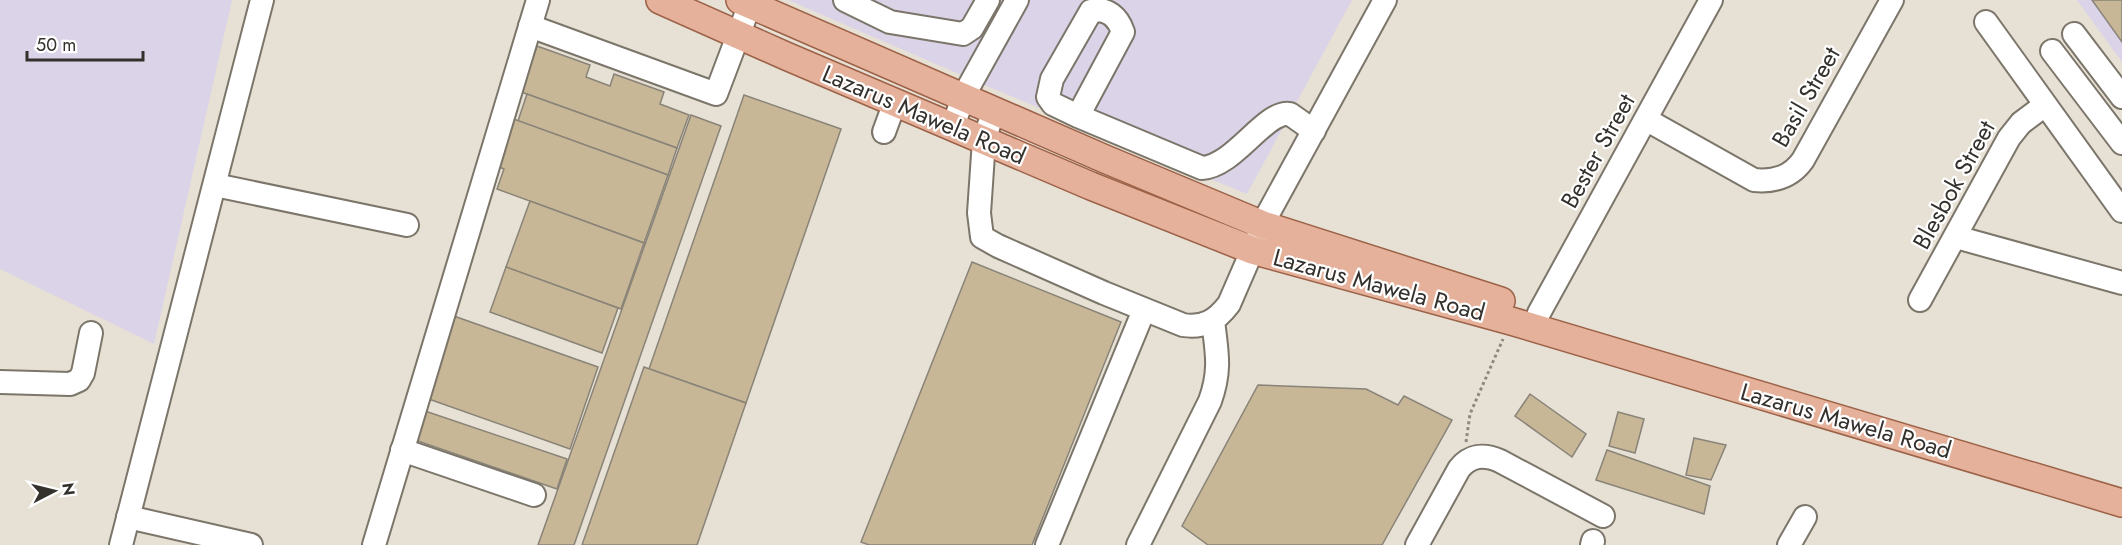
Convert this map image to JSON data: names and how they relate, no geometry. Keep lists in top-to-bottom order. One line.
{"streets":{"main road":["Lazarus Mawela Road"],"street":["Basil Street","Bester Street","Blesbok Street"]},"crossings":[["Basil Street","Bester Street"],["Lazarus Mawela Road","Bester Street"]],"scale_bar":"50 m","north":"right"}
